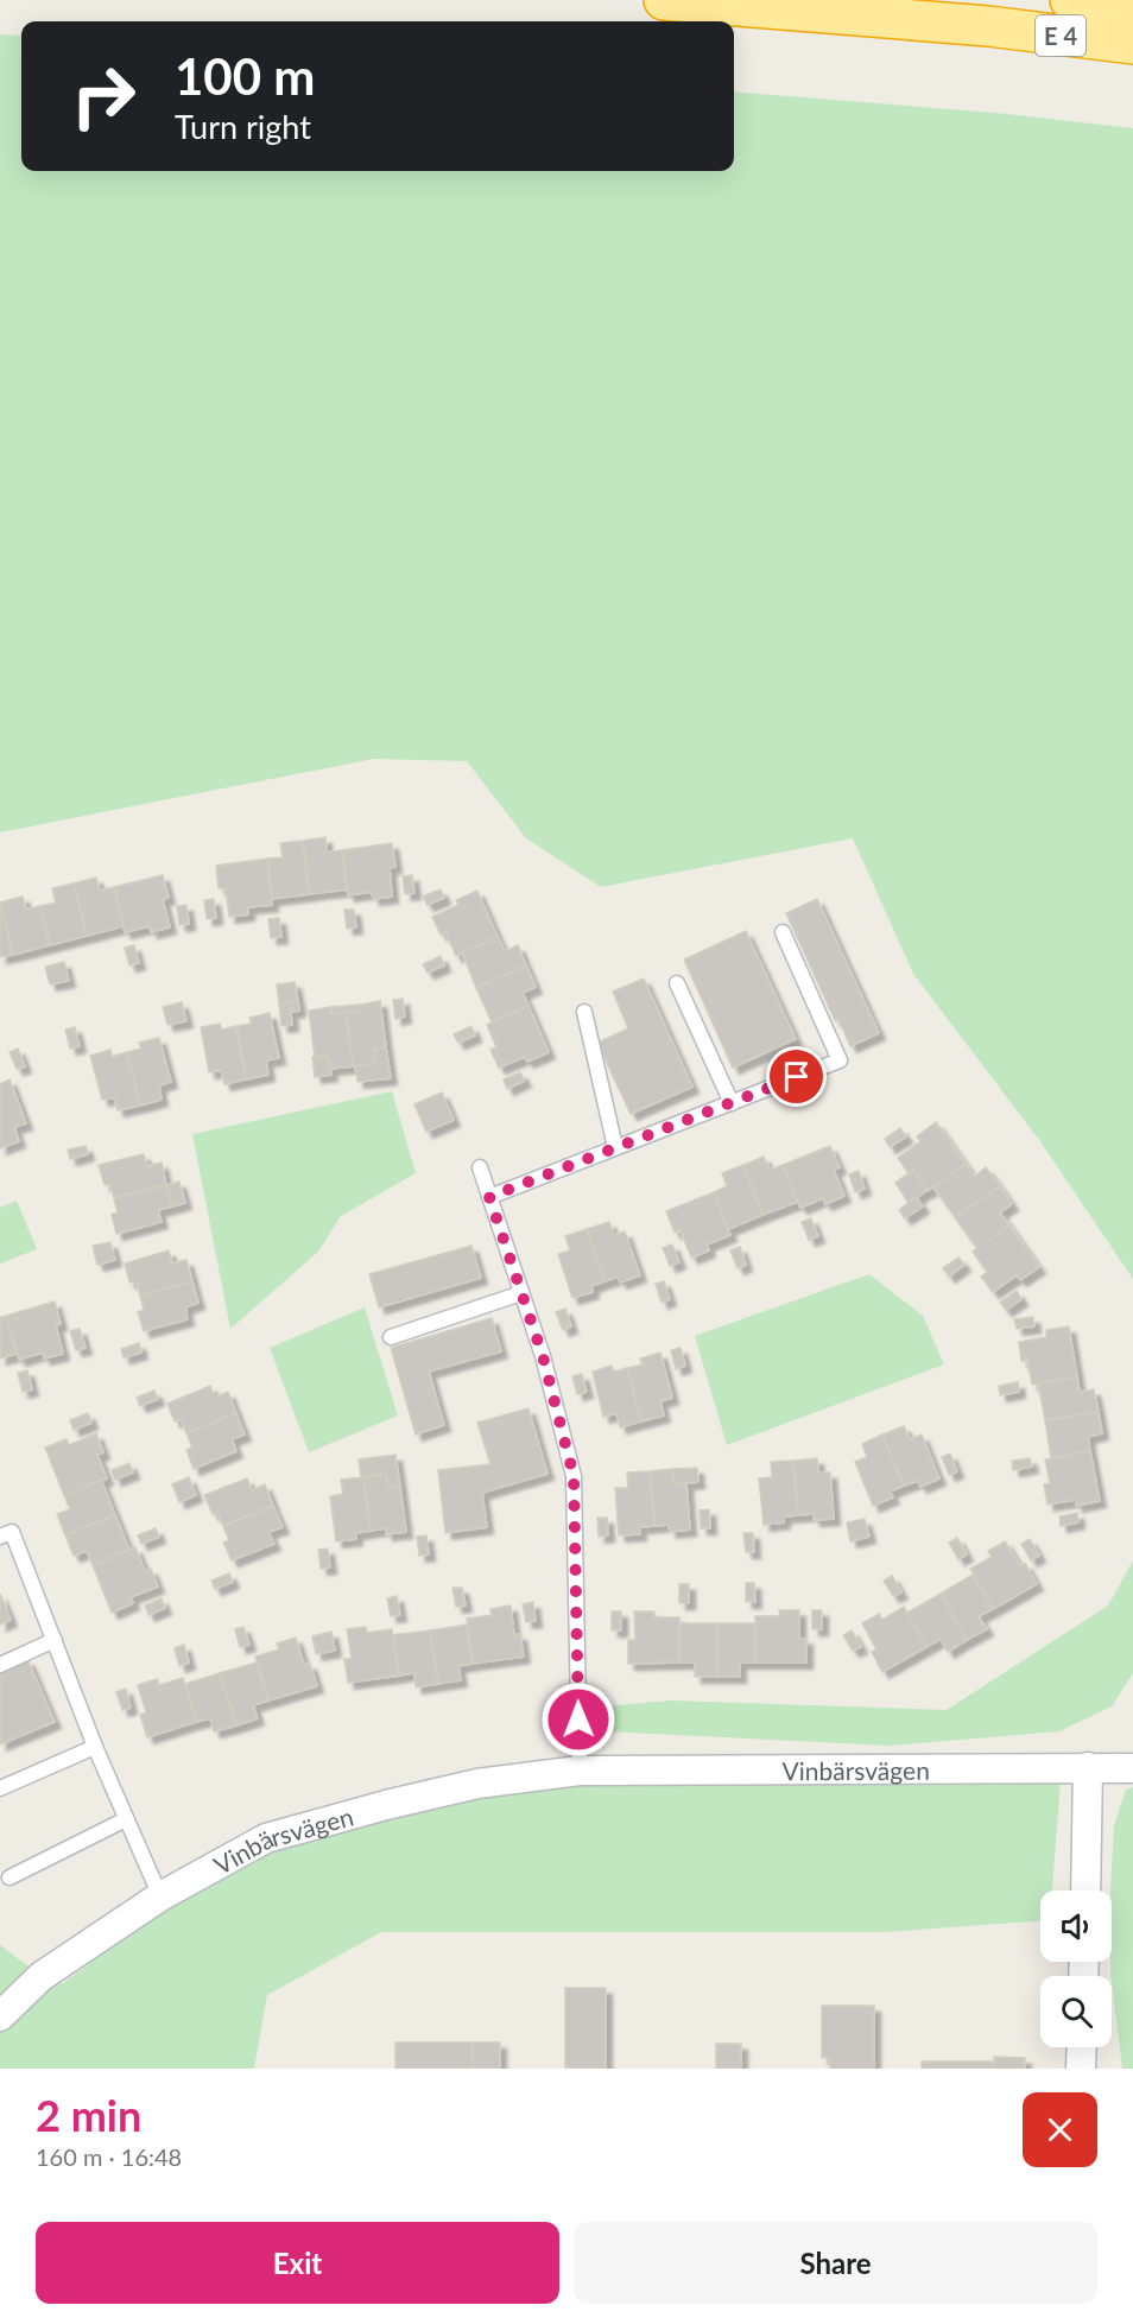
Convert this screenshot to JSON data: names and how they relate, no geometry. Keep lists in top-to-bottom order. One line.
{"streets":{"highway":["E 4"],"street":["Vinbärsvägen"]},"page":{"turn":["100 m","Turn right"],"heading":["2 min","160 m · 16:48"],"buttons":["Exit","Share"]}}
